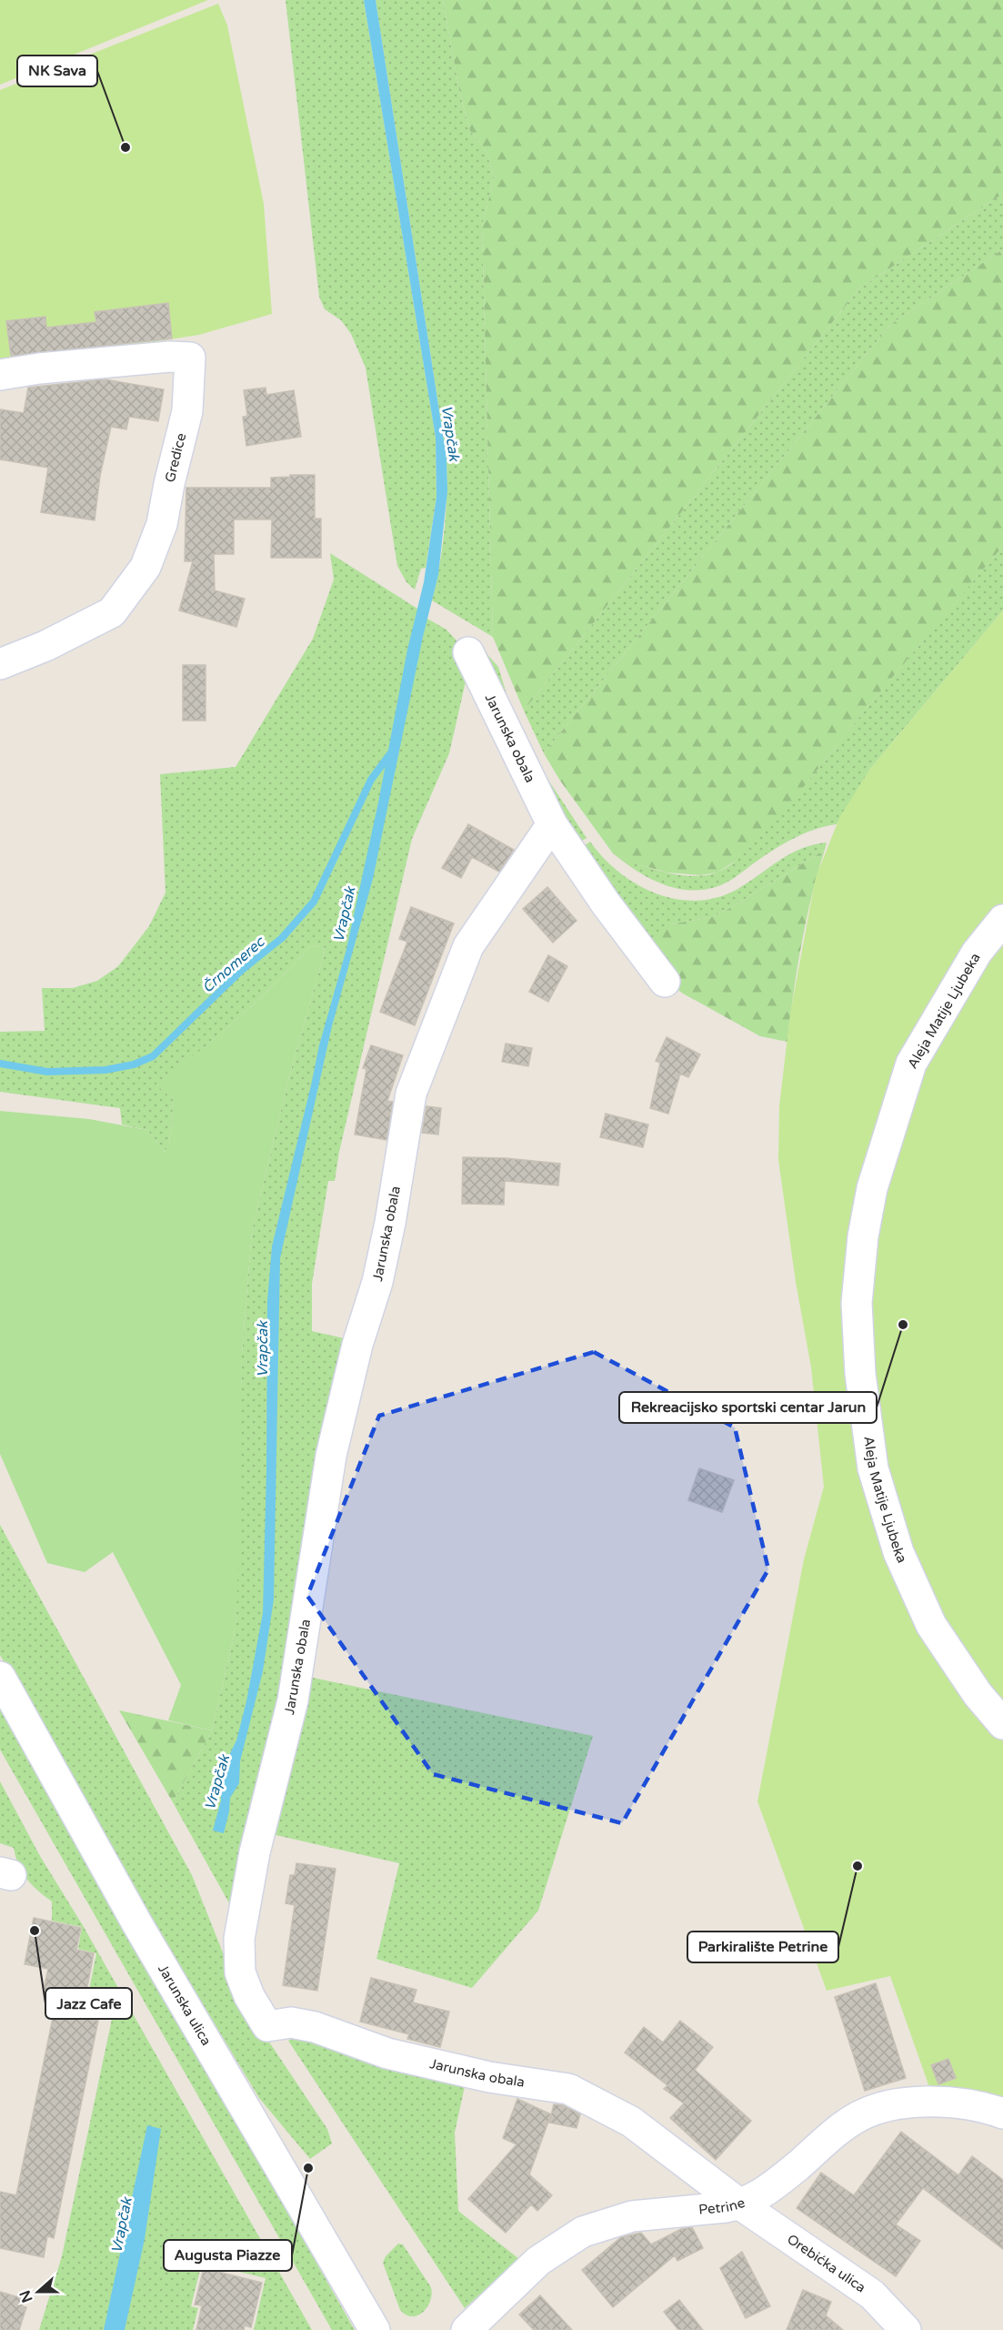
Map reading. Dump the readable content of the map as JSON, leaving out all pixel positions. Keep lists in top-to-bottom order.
{
  "streets": {
    "street": [
      "Gredice",
      "Jarunska obala",
      "Aleja Matije Ljubeka",
      "Jarunska ulica",
      "Petrine",
      "Orebićka ulica"
    ]
  },
  "crossings": [
    ["Jarunska obala", "Petrine"],
    ["Jarunska obala", "Orebićka ulica"],
    ["Petrine", "Orebićka ulica"]
  ],
  "water": ["Vrapčak", "Črnomerec"],
  "places": [
    "NK Sava",
    "Rekreacijsko sportski centar Jarun",
    "Parkiralište Petrine",
    "Jazz Cafe",
    "Augusta Piazze"
  ],
  "north": "left"
}
